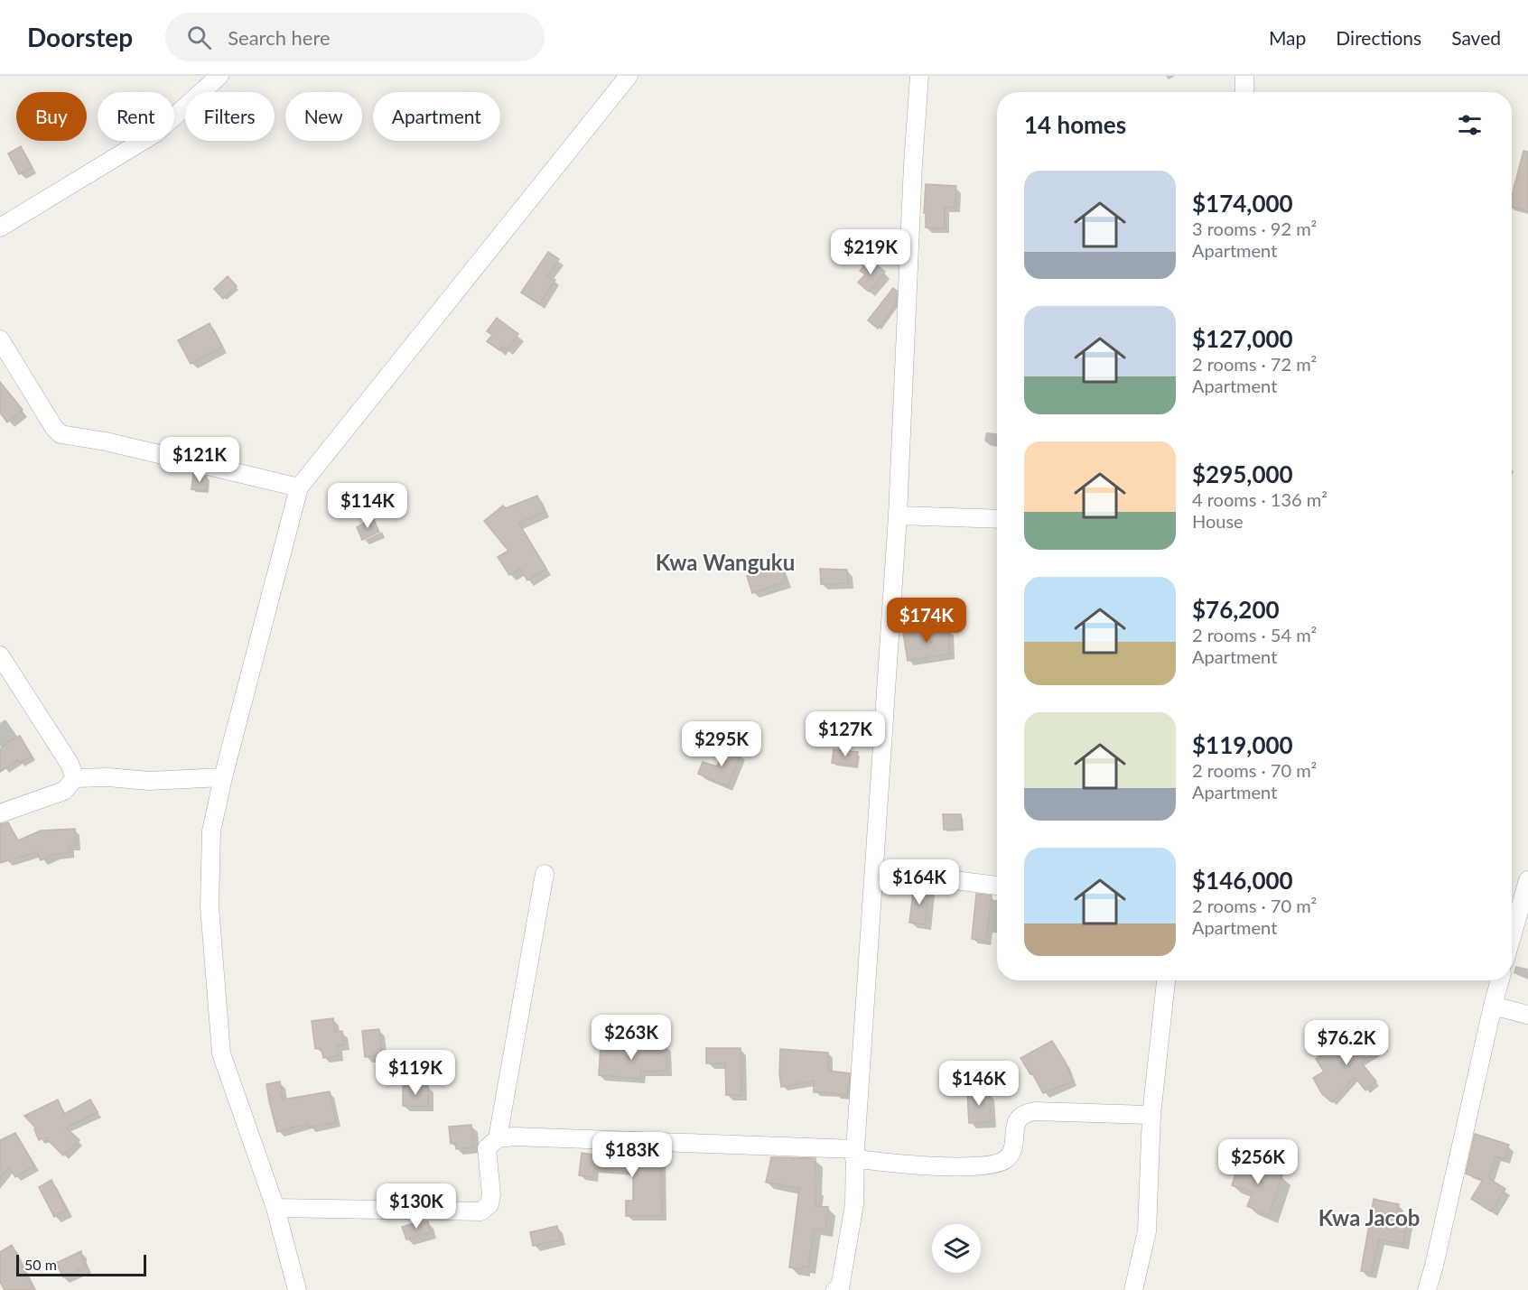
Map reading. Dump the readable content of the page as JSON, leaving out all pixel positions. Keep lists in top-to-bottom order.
{
  "districts": ["Kwa Wanguku", "Kwa Jacob"],
  "scale_bar": "50 m",
  "page": {
    "header": "Doorstep",
    "search": "Search here",
    "nav": ["Map", "Directions", "Saved"],
    "chip": [
      "Buy",
      "Rent",
      "Filters",
      "New",
      "Apartment"
    ],
    "heading": "14 homes",
    "list": [
      {
        "name": "$174,000",
        "note": "3 rooms · 92 m² · Apartment"
      },
      {
        "name": "$127,000",
        "note": "2 rooms · 72 m² · Apartment"
      },
      {
        "name": "$295,000",
        "note": "4 rooms · 136 m² · House"
      },
      {
        "name": "$76,200",
        "note": "2 rooms · 54 m² · Apartment"
      },
      {
        "name": "$119,000",
        "note": "2 rooms · 70 m² · Apartment"
      },
      {
        "name": "$146,000",
        "note": "2 rooms · 70 m² · Apartment"
      }
    ],
    "price": [
      "$219K",
      "$121K",
      "$114K",
      "$174K",
      "$127K",
      "$295K",
      "$164K",
      "$263K",
      "$76.2K",
      "$119K",
      "$146K",
      "$183K",
      "$256K",
      "$130K"
    ],
    "scale": "50 m"
  }
}
